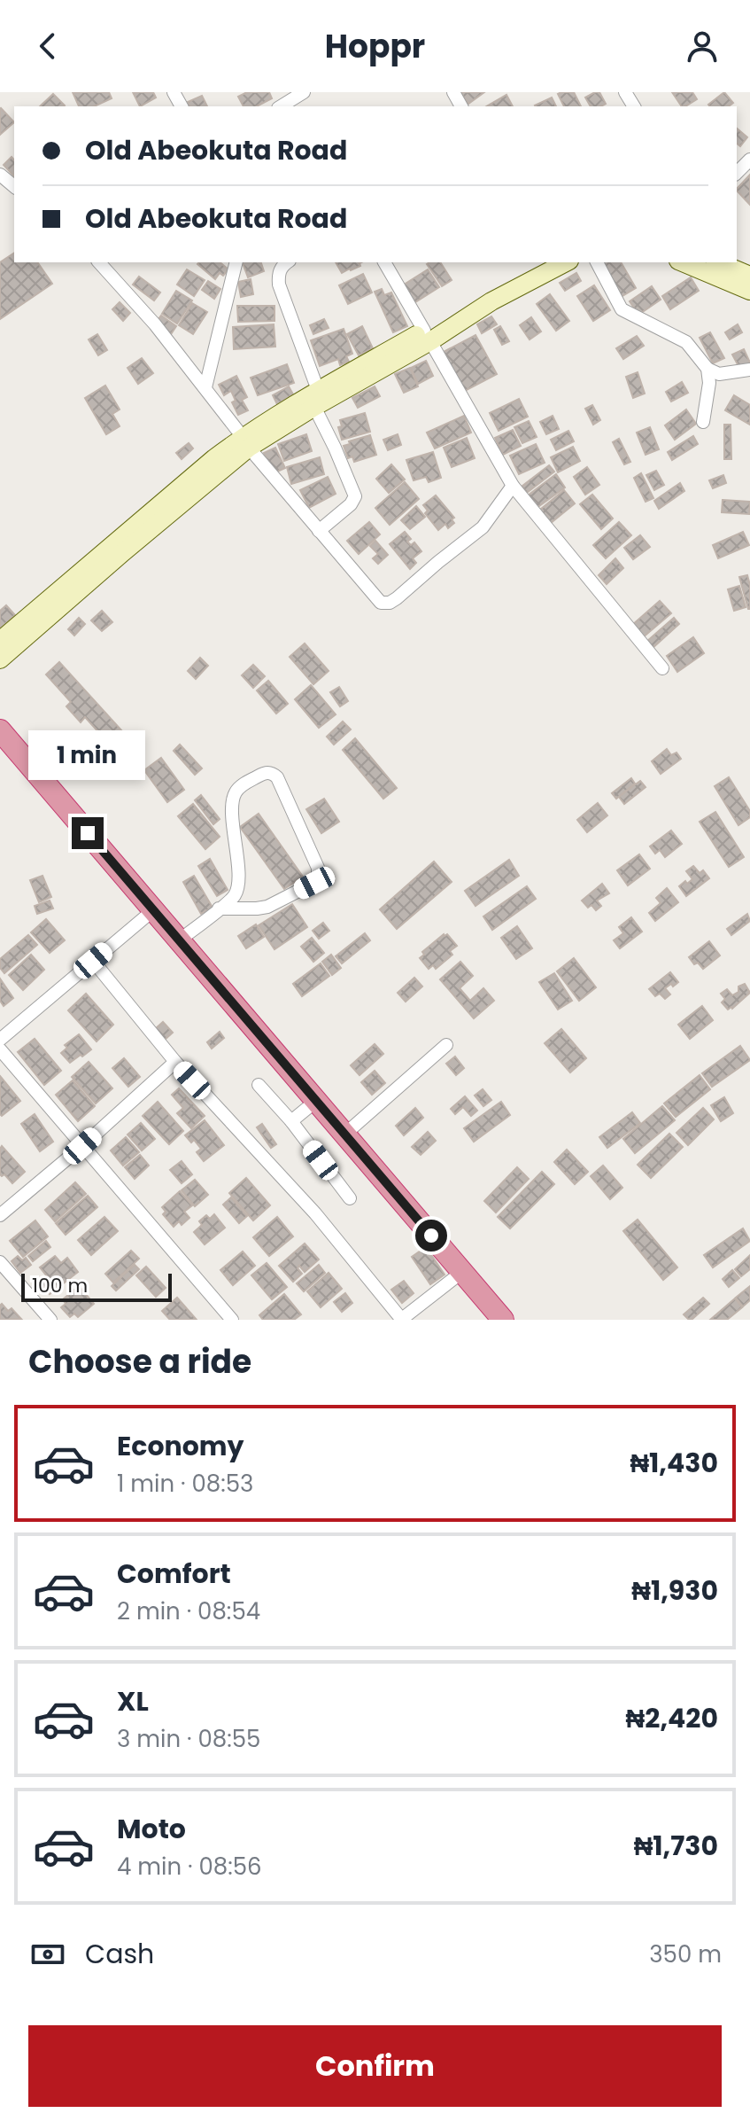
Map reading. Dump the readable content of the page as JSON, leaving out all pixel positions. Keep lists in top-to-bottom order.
{
  "scale_bar": "100 m",
  "page": {
    "header": "Hoppr",
    "banner": ["Old Abeokuta Road", "Old Abeokuta Road"],
    "bubble": "1 min",
    "scale": "100 m",
    "heading": "Choose a ride",
    "list": [
      {
        "name": "Economy",
        "note": "1 min · 08:53",
        "value": "₦1,430"
      },
      {
        "name": "Comfort",
        "note": "2 min · 08:54",
        "value": "₦1,930"
      },
      {
        "name": "XL",
        "note": "3 min · 08:55",
        "value": "₦2,420"
      },
      {
        "name": "Moto",
        "note": "4 min · 08:56",
        "value": "₦1,730"
      }
    ],
    "pay": ["Cash", "350 m"],
    "buttons": "Confirm"
  }
}
